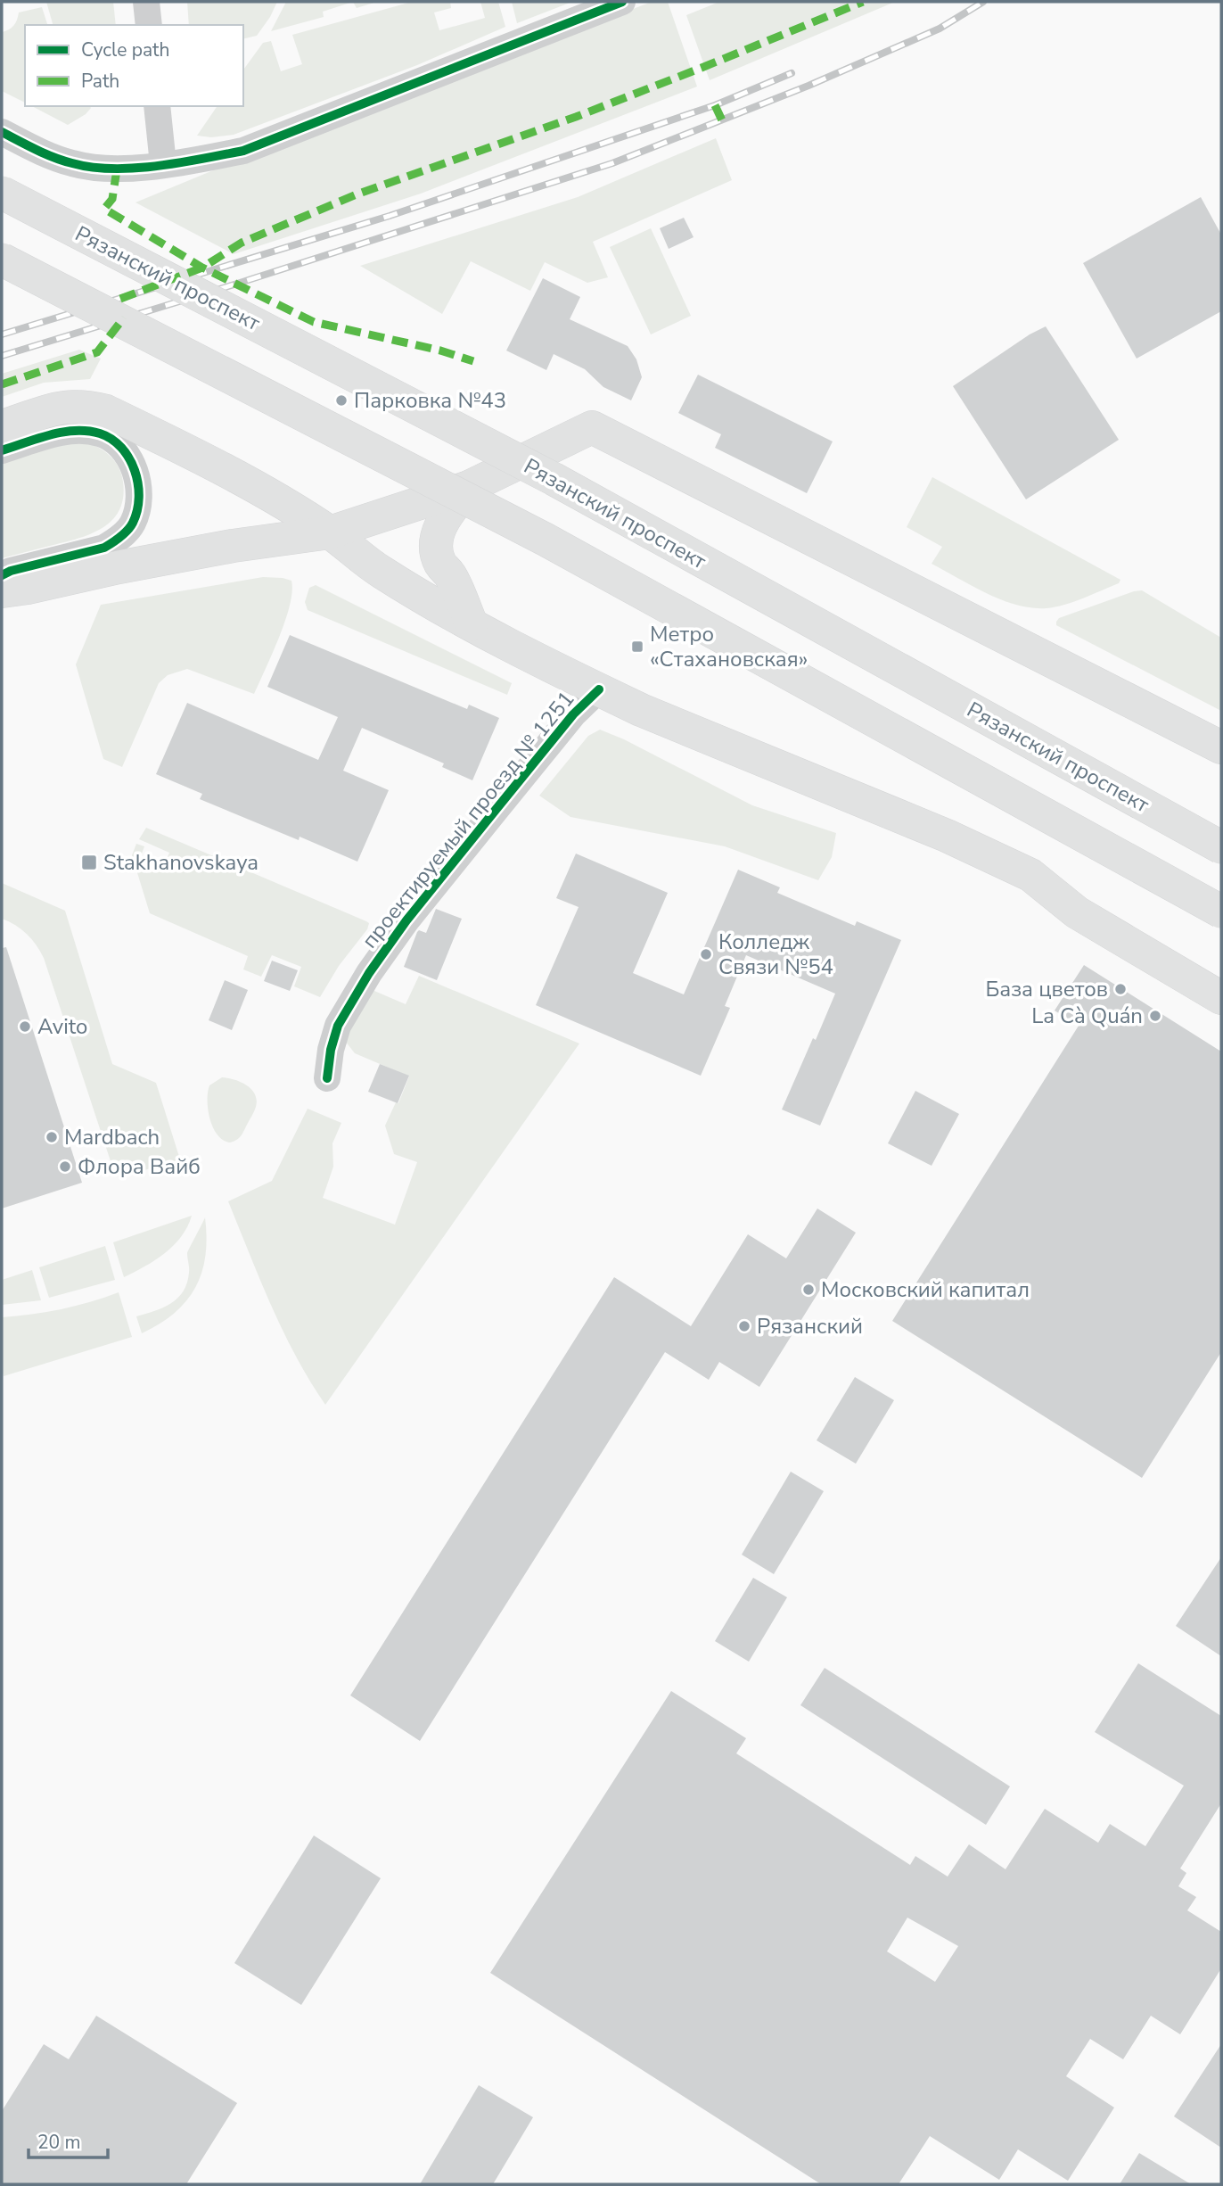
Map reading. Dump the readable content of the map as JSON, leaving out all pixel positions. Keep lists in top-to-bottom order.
{
  "streets": {
    "main road": ["Рязанский проспект"],
    "street": ["проектируемый проезд № 1251"]
  },
  "places": {
    "other": [
      "Парковка №43",
      "Колледж Связи №54",
      "База цветов",
      "La Cà Quán",
      "Avito",
      "Mardbach",
      "Флора Вайб",
      "Московский капитал",
      "Рязанский"
    ],
    "transit": ["Метро «Стахановская»", "Stakhanovskaya"]
  },
  "legend": ["Cycle path", "Path"],
  "scale_bar": "20 m"
}
